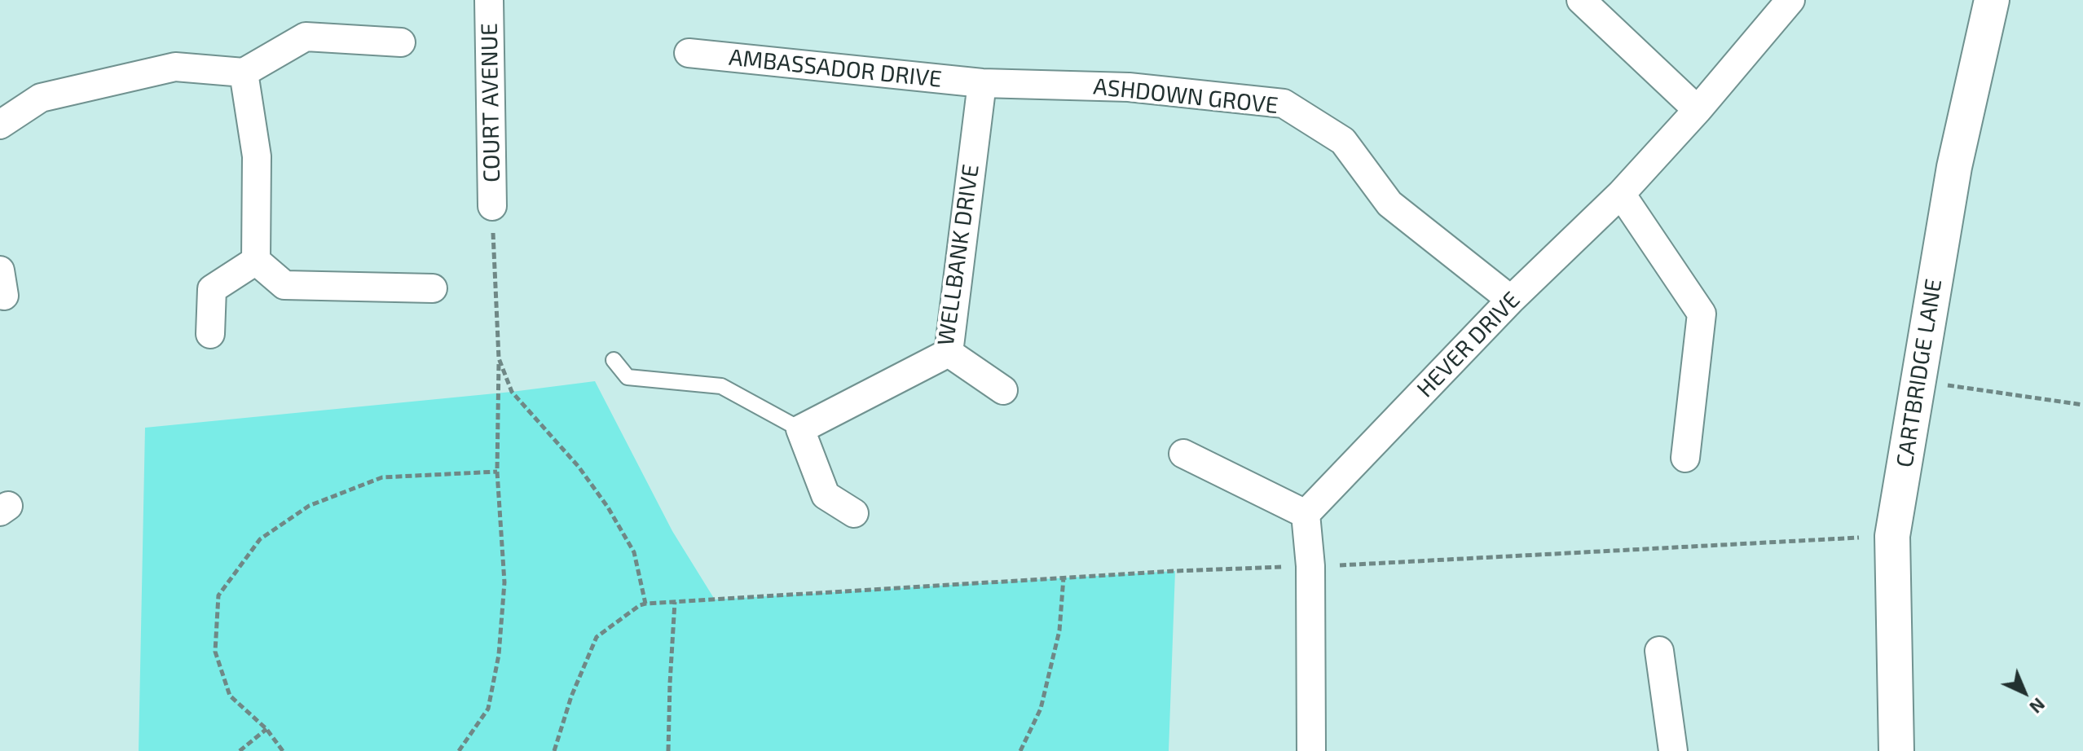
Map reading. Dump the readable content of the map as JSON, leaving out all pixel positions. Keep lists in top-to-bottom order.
{
  "streets": {
    "street": [
      "AMBASSADOR DRIVE",
      "ASHDOWN GROVE",
      "COURT AVENUE",
      "WELLBANK DRIVE",
      "HEVER DRIVE",
      "CARTBRIDGE LANE"
    ]
  },
  "crossings": [
    ["AMBASSADOR DRIVE", "ASHDOWN GROVE"],
    ["AMBASSADOR DRIVE", "WELLBANK DRIVE"],
    ["ASHDOWN GROVE", "WELLBANK DRIVE"],
    ["ASHDOWN GROVE", "HEVER DRIVE"]
  ],
  "north": "bottom right"
}
